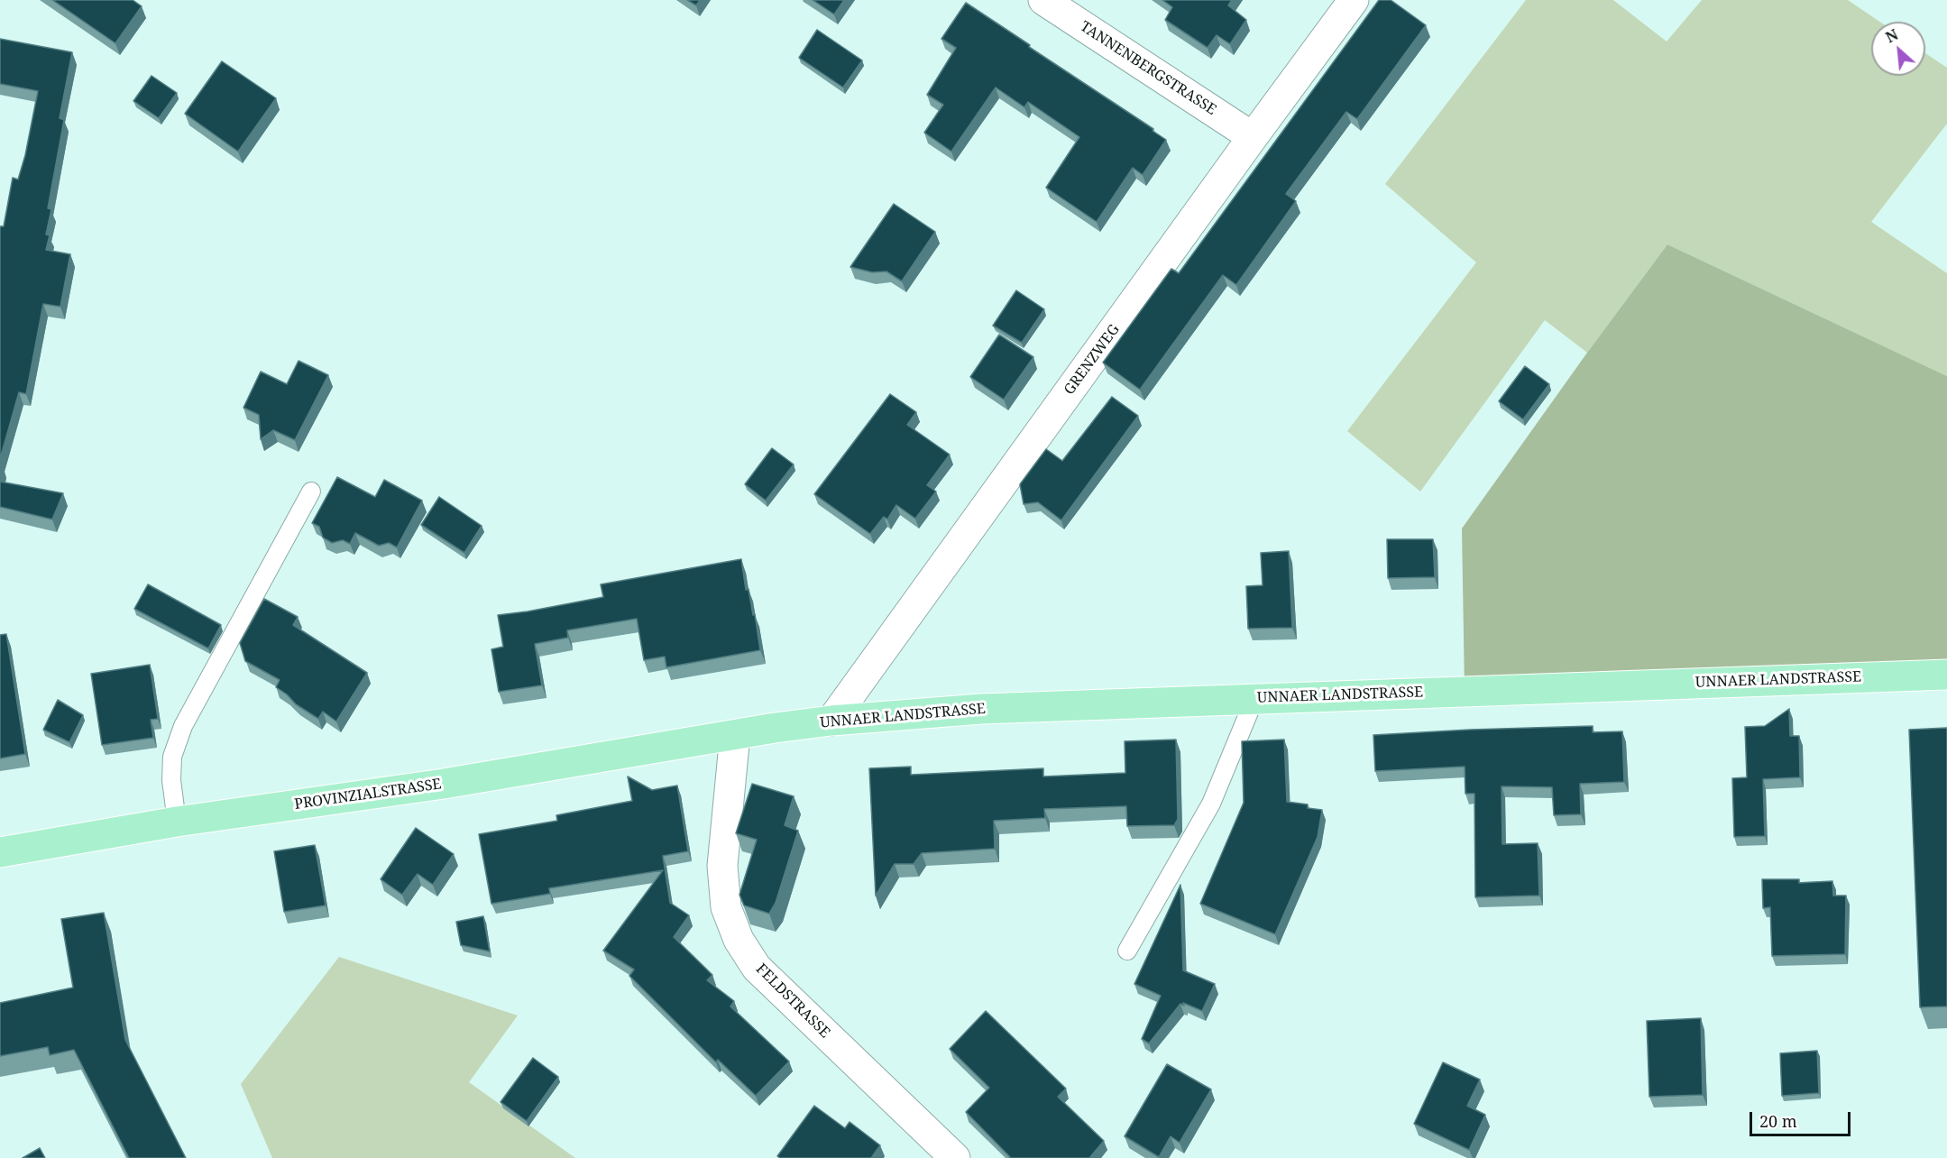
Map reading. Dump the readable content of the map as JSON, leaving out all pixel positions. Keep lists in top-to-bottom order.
{
  "streets": {
    "main road": ["UNNAER LANDSTRASSE", "PROVINZIALSTRASSE"],
    "street": ["TANNENBERGSTRASSE", "GRENZWEG", "FELDSTRASSE"]
  },
  "crossings": [
    ["TANNENBERGSTRASSE", "GRENZWEG"],
    ["GRENZWEG", "UNNAER LANDSTRASSE"],
    ["UNNAER LANDSTRASSE", "PROVINZIALSTRASSE"],
    ["UNNAER LANDSTRASSE", "FELDSTRASSE"],
    ["PROVINZIALSTRASSE", "FELDSTRASSE"]
  ],
  "scale_bar": "20 m",
  "north": "top left"
}
